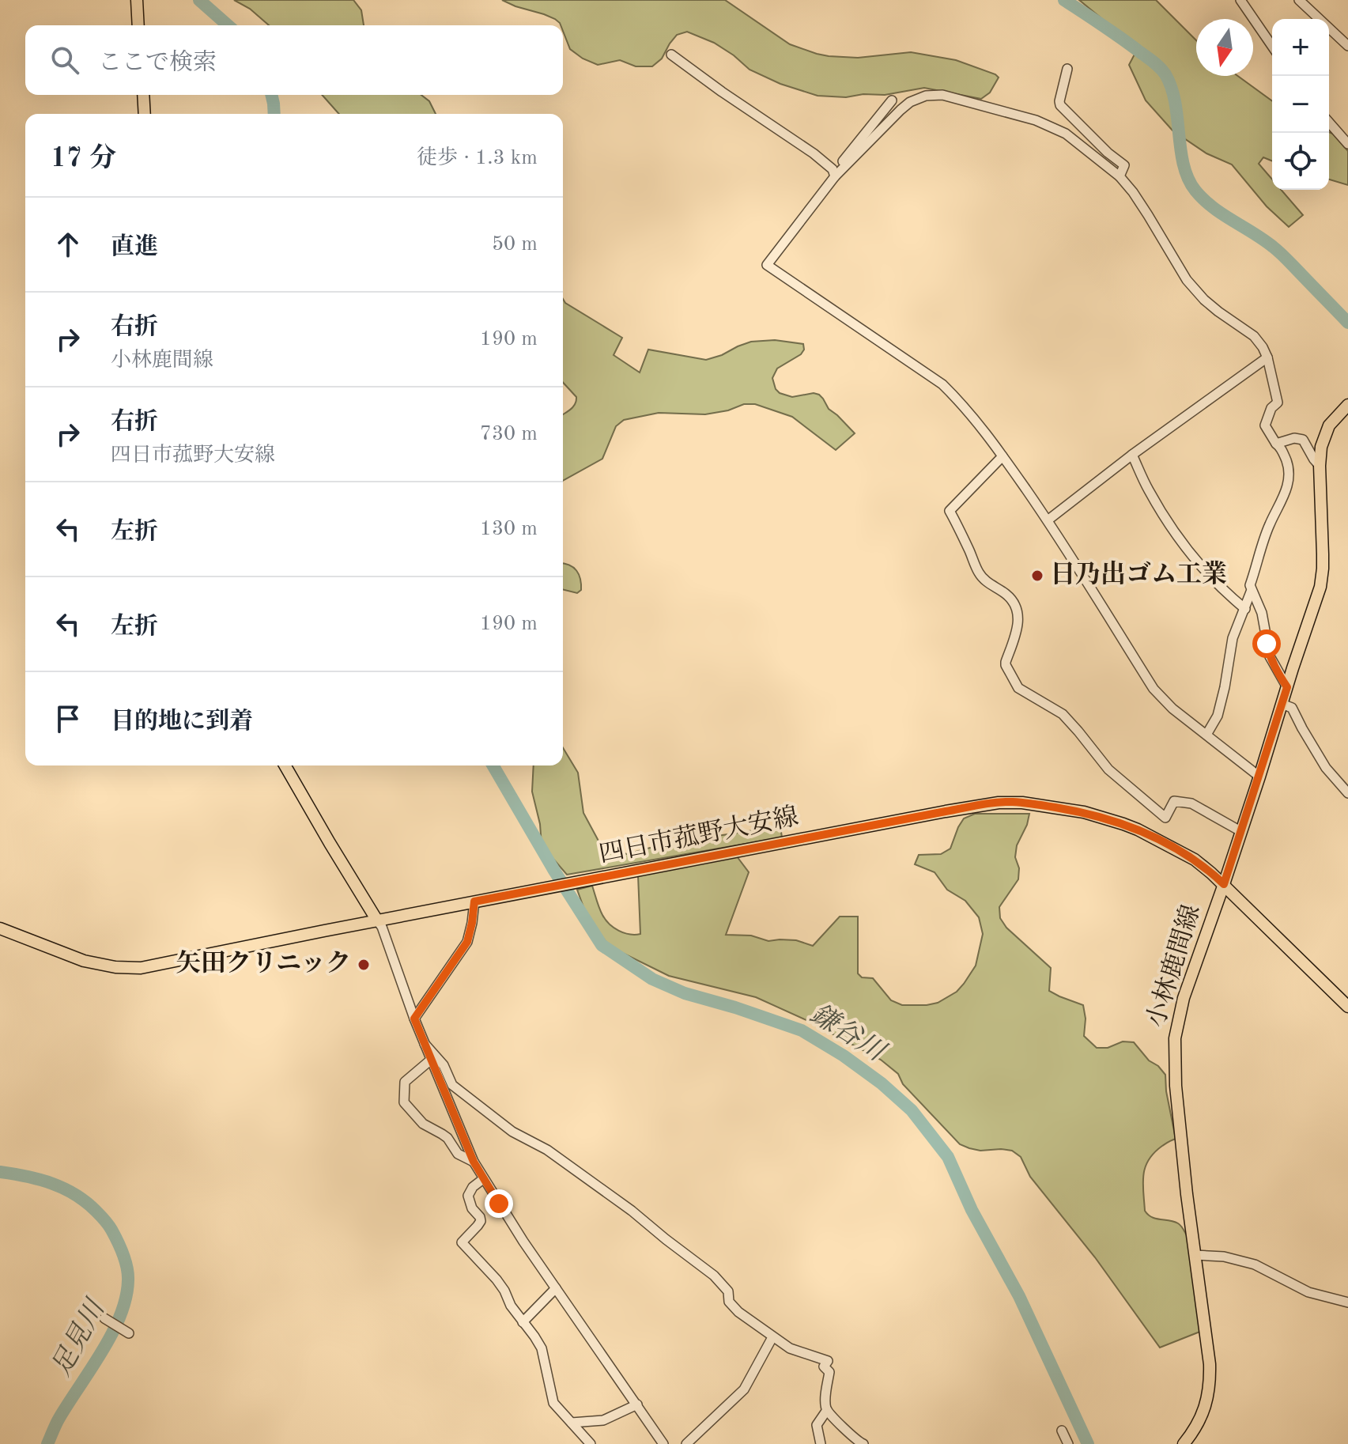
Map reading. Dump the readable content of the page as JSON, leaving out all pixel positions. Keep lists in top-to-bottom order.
{
  "streets": {
    "main road": ["四日市菰野大安線", "小林鹿間線"]
  },
  "crossings": [
    ["四日市菰野大安線", "小林鹿間線"]
  ],
  "water": ["鎌谷川", "足見川"],
  "places": ["日乃出ゴム工業", "矢田クリニック"],
  "north": "bottom",
  "page": {
    "map_buttons": ["+", "−"],
    "search": "ここで検索",
    "heading": ["17 分", "徒歩 · 1.3 km"],
    "list": [
      ["直進", "50 m"],
      ["右折", "小林鹿間線", "190 m"],
      ["右折", "四日市菰野大安線", "730 m"],
      ["左折", "130 m"],
      ["左折", "190 m"],
      "目的地に到着"
    ]
  }
}
